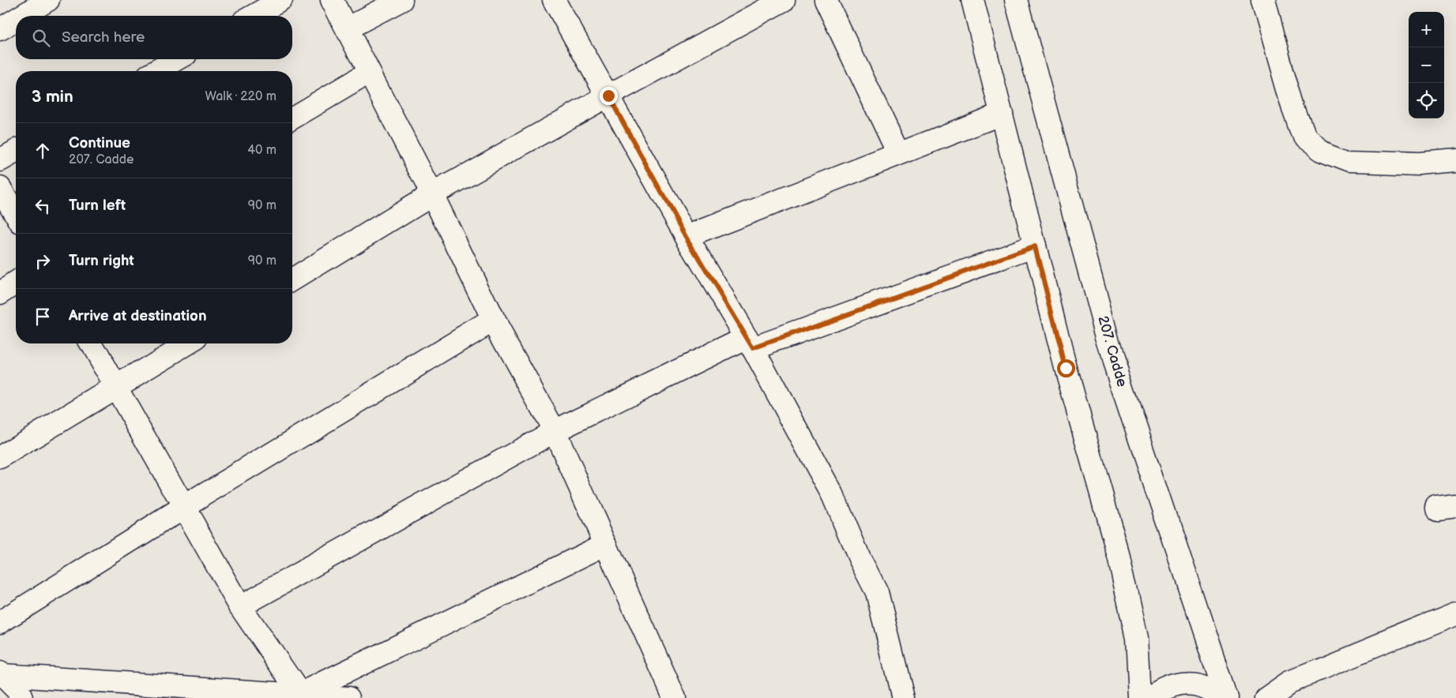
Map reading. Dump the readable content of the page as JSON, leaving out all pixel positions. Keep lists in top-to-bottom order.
{
  "streets": {
    "street": ["207. Cadde"]
  },
  "page": {
    "map_buttons": ["+", "−"],
    "search": "Search here",
    "heading": ["3 min", "Walk · 220 m"],
    "list": [
      ["Continue", "207. Cadde", "40 m"],
      ["Turn left", "90 m"],
      ["Turn right", "90 m"],
      "Arrive at destination"
    ]
  }
}
